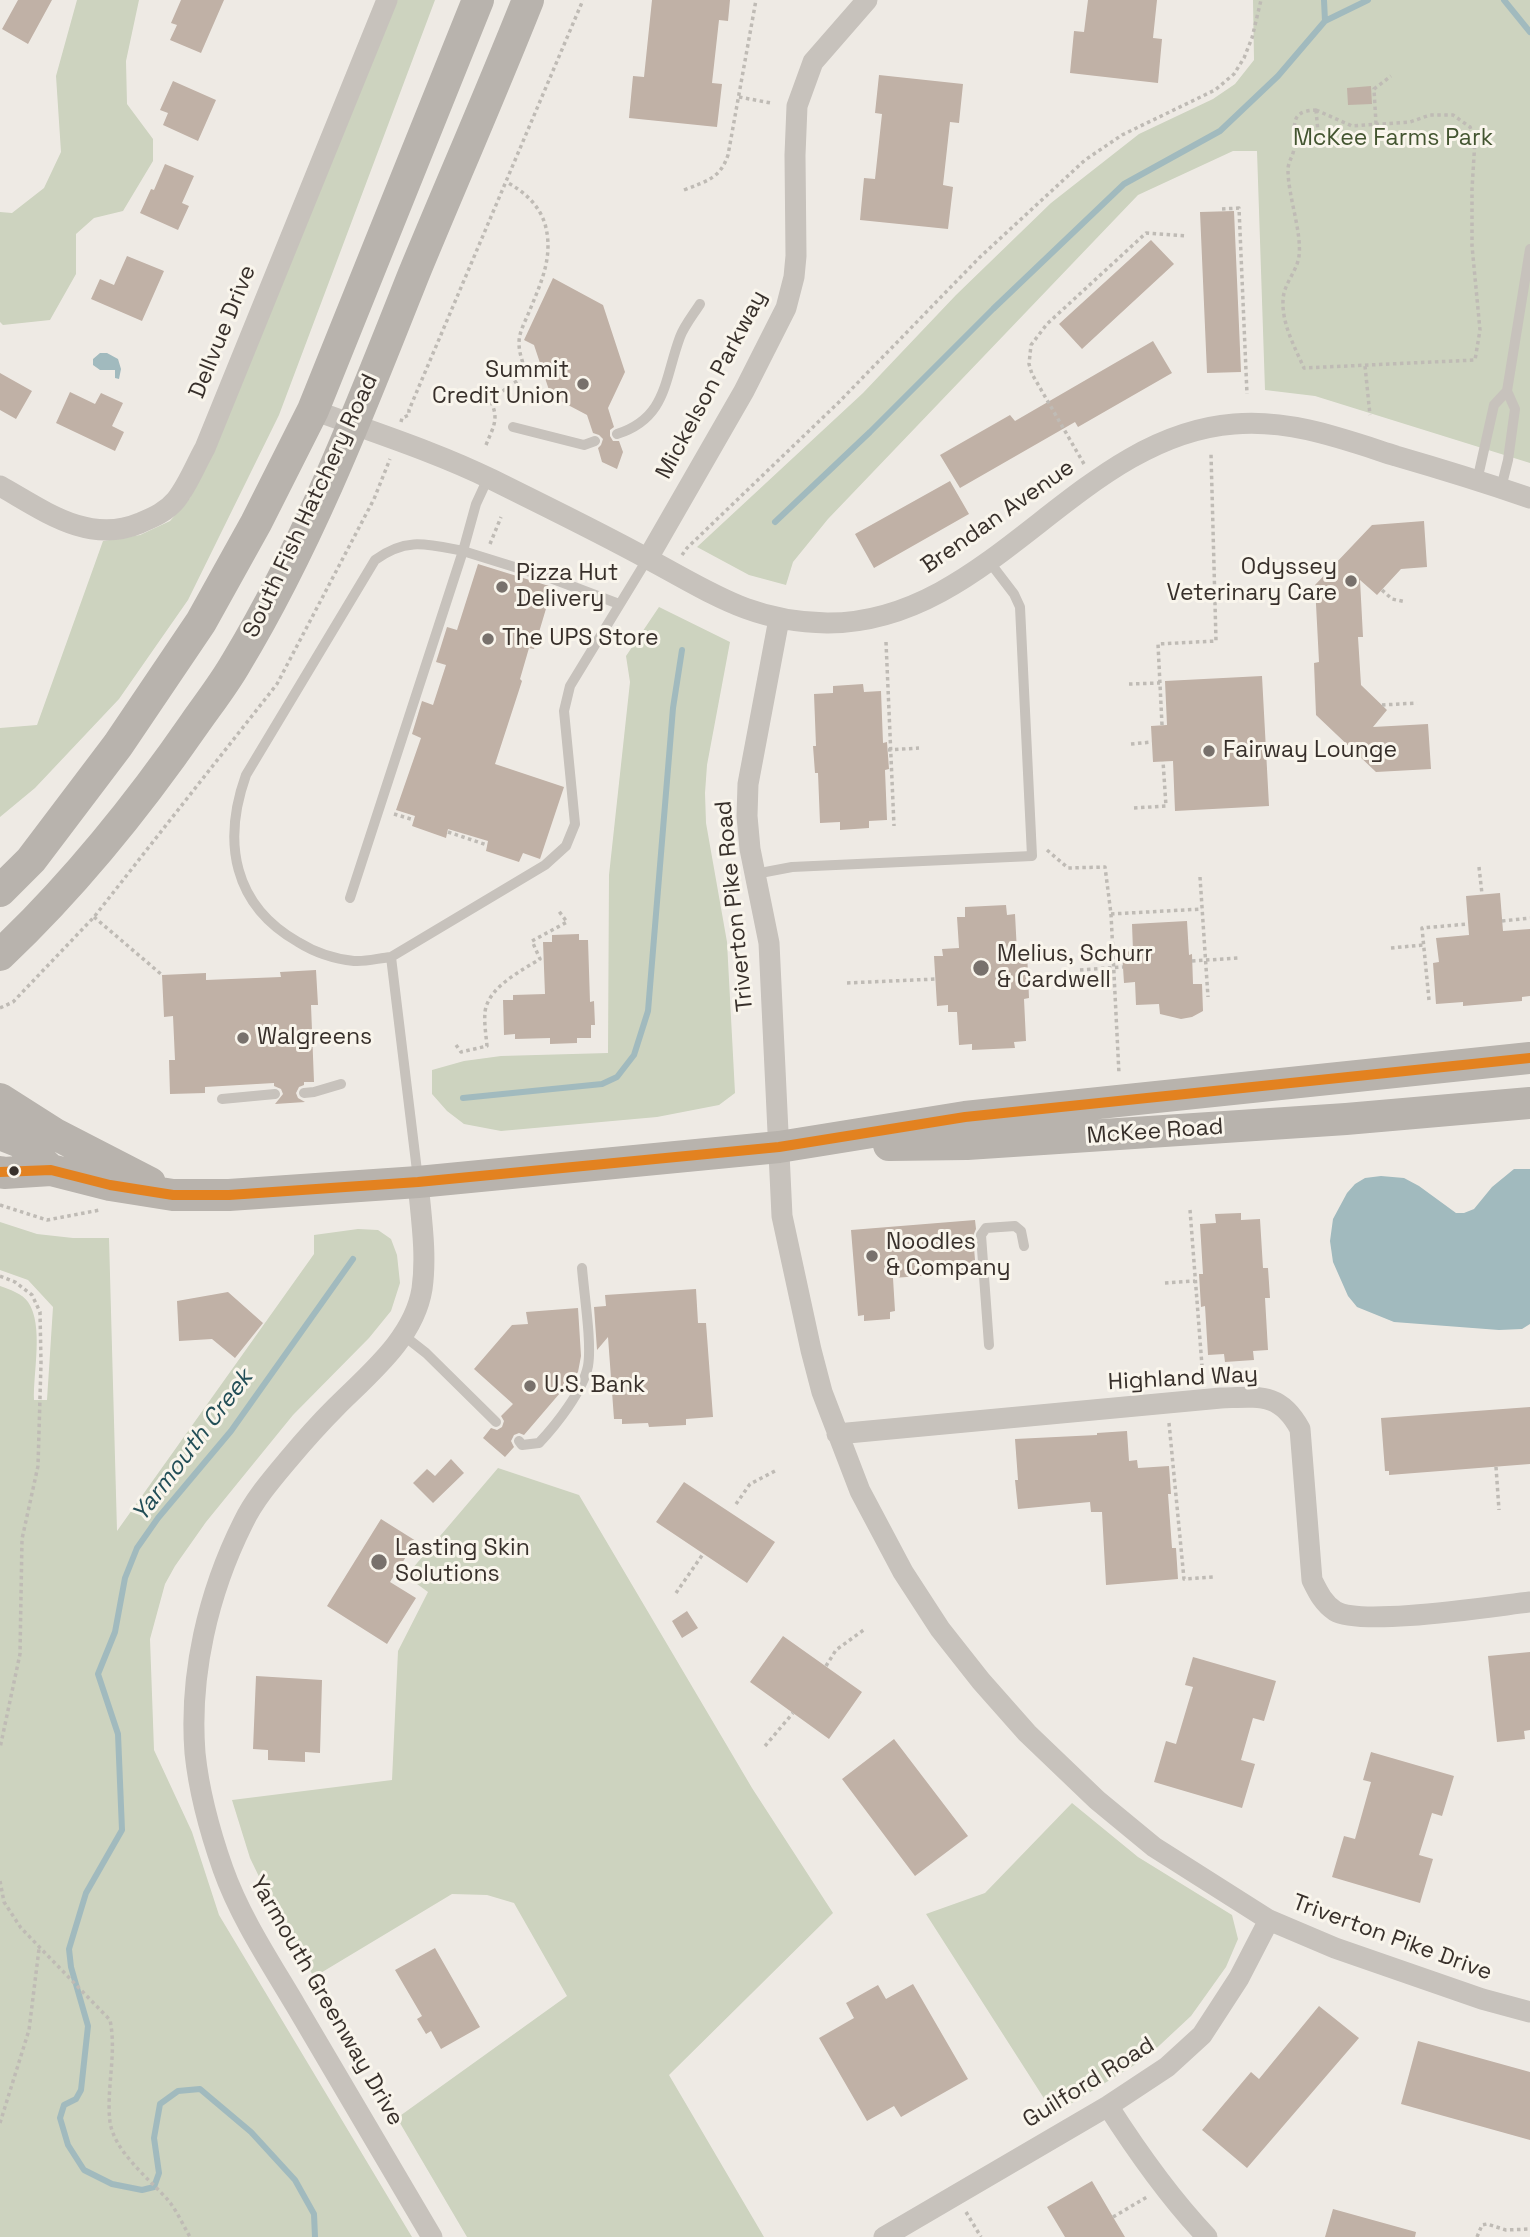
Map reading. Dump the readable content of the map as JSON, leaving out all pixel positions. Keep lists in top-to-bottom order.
{
  "streets": {
    "main road": ["South Fish Hatchery Road", "McKee Road"],
    "street": [
      "Dellvue Drive",
      "Mickelson Parkway",
      "Brendan Avenue",
      "Triverton Pike Road",
      "Highland Way",
      "Triverton Pike Drive",
      "Yarmouth Greenway Drive",
      "Guilford Road"
    ]
  },
  "crossings": [
    ["Mickelson Parkway", "Brendan Avenue"],
    ["South Fish Hatchery Road", "Brendan Avenue"],
    ["Brendan Avenue", "Triverton Pike Road"],
    ["Triverton Pike Road", "McKee Road"],
    ["Triverton Pike Road", "Triverton Pike Drive"],
    ["McKee Road", "Triverton Pike Drive"],
    ["McKee Road", "Yarmouth Greenway Drive"],
    ["Highland Way", "Triverton Pike Drive"],
    ["Triverton Pike Drive", "Guilford Road"]
  ],
  "water": ["Yarmouth Creek"],
  "parks": ["McKee Farms Park"],
  "places": [
    "Summit Credit Union",
    "Odyssey Veterinary Care",
    "Pizza Hut Delivery",
    "The UPS Store",
    "Fairway Lounge",
    "Melius, Schurr & Cardwell",
    "Walgreens",
    "Noodles & Company",
    "U.S. Bank",
    "Lasting Skin Solutions"
  ]
}
